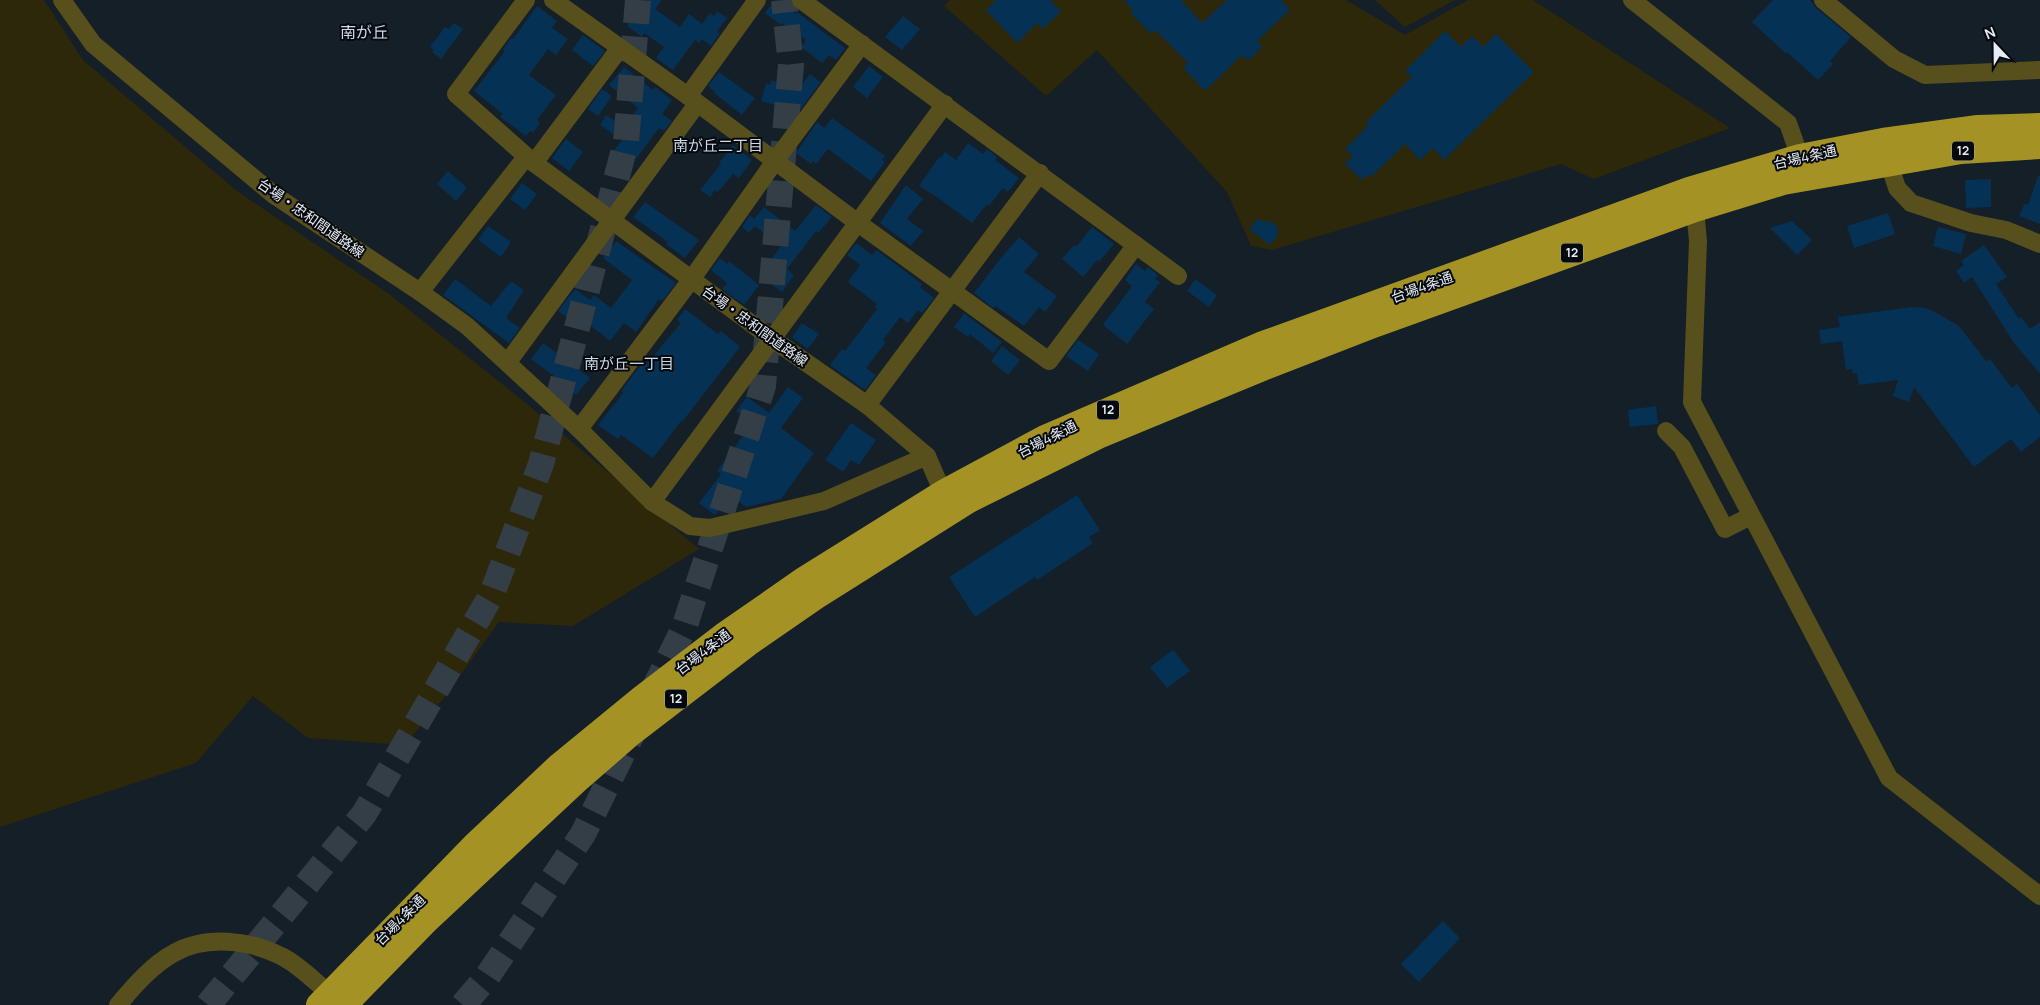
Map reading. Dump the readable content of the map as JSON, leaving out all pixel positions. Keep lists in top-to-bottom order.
{
  "streets": {
    "highway": ["12", "台場4条通"],
    "street": ["台場・忠和間道路線"]
  },
  "crossings": [
    ["台場4条通", "台場・忠和間道路線"]
  ],
  "districts": ["南が丘", "南が丘二丁目", "南が丘一丁目"],
  "north": "top"
}
